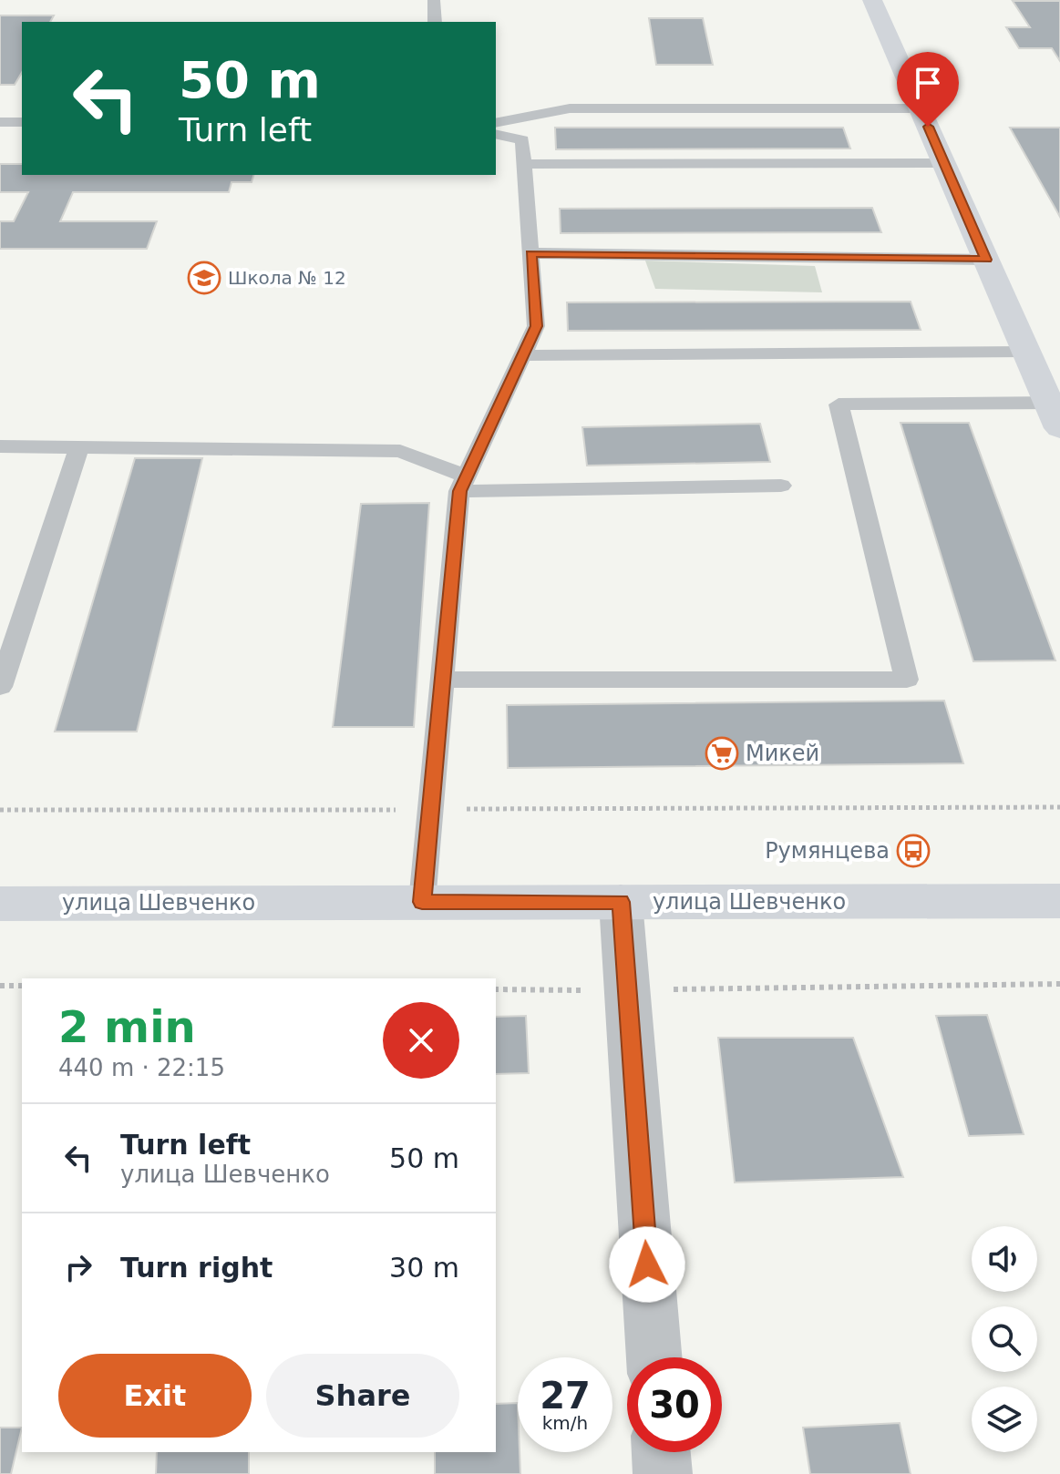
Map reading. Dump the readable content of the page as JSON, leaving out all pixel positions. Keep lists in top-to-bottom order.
{
  "streets": {
    "main road": ["улица Шевченко"]
  },
  "places": {
    "school or university": ["Школа № 12"],
    "supermarket": ["Микей"],
    "bus stop": ["Румянцева"]
  },
  "page": {
    "turn": ["50 m", "Turn left"],
    "heading": ["2 min", "440 m · 22:15"],
    "list": [
      {
        "name": "Turn left",
        "note": "улица Шевченко",
        "value": "50 m"
      },
      {
        "name": "Turn right",
        "value": "30 m"
      }
    ],
    "buttons": ["Exit", "Share"],
    "speed": "27 km/h",
    "limit": "30"
  }
}
